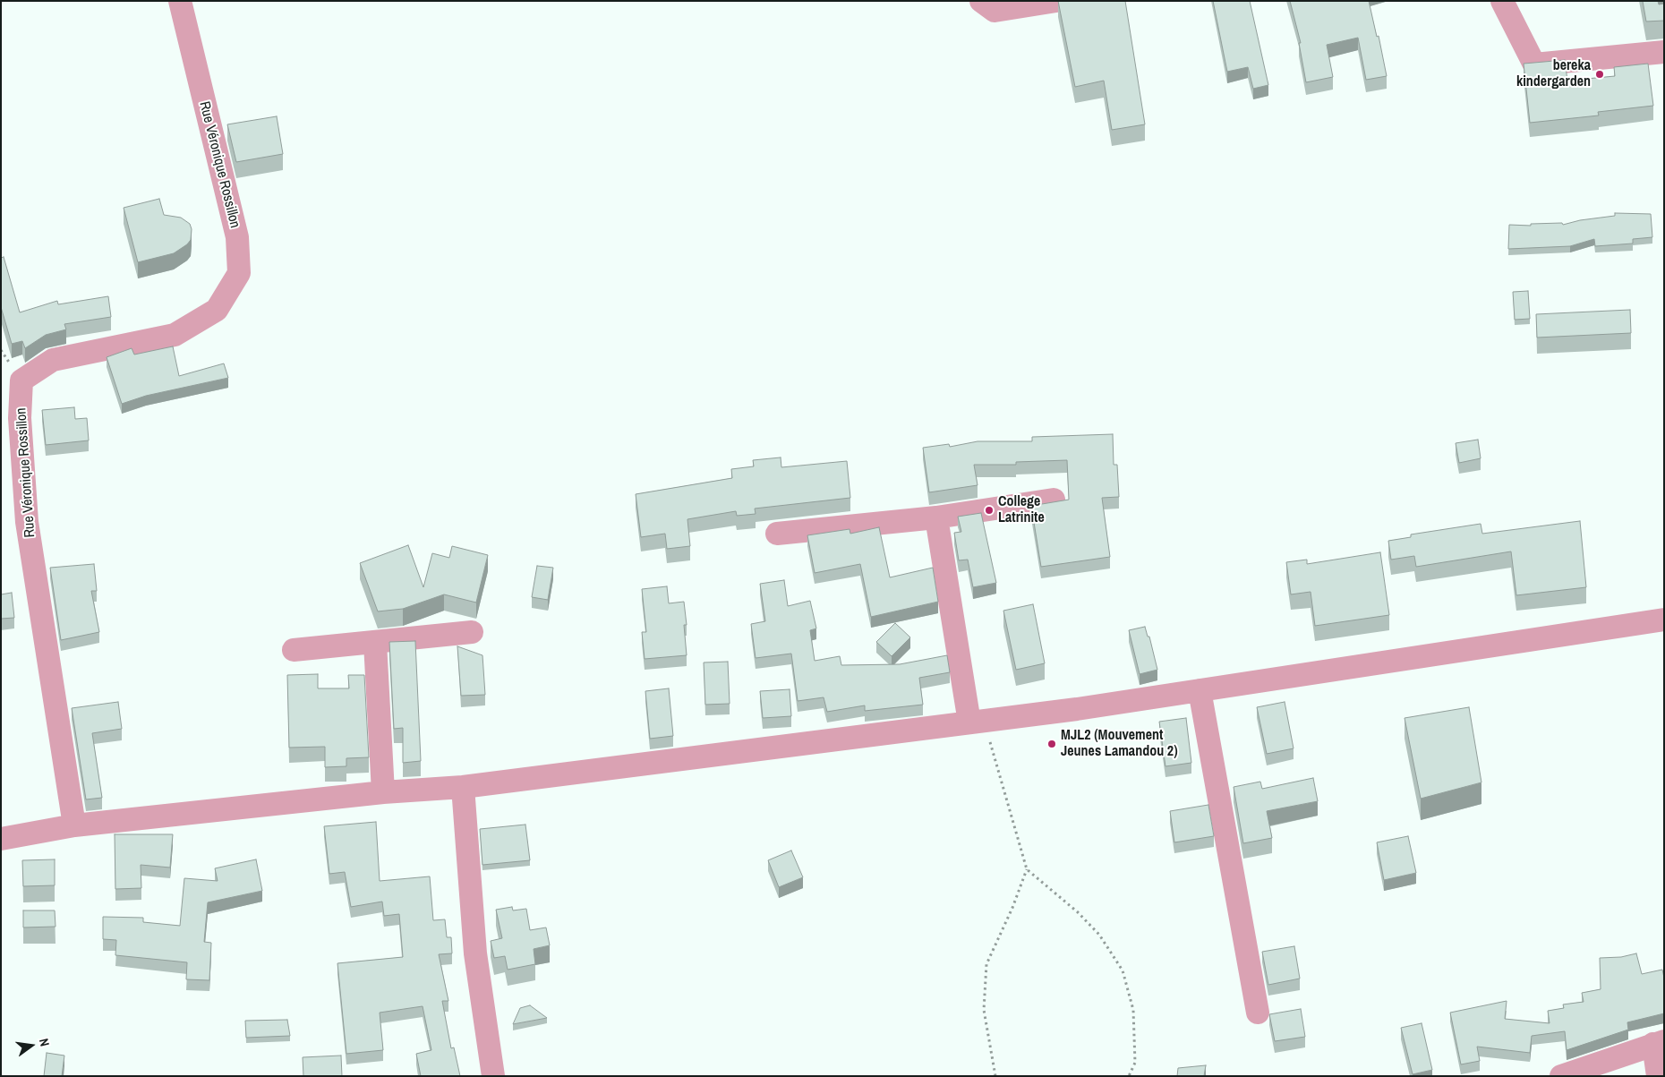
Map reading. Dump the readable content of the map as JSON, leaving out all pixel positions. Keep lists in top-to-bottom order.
{
  "streets": {
    "street": ["Rue Véronique Rossillon"]
  },
  "places": ["bereka kindergarden", "College Latrinite", "MJL2 (Mouvement Jeunes Lamandou 2)"],
  "north": "right"
}
